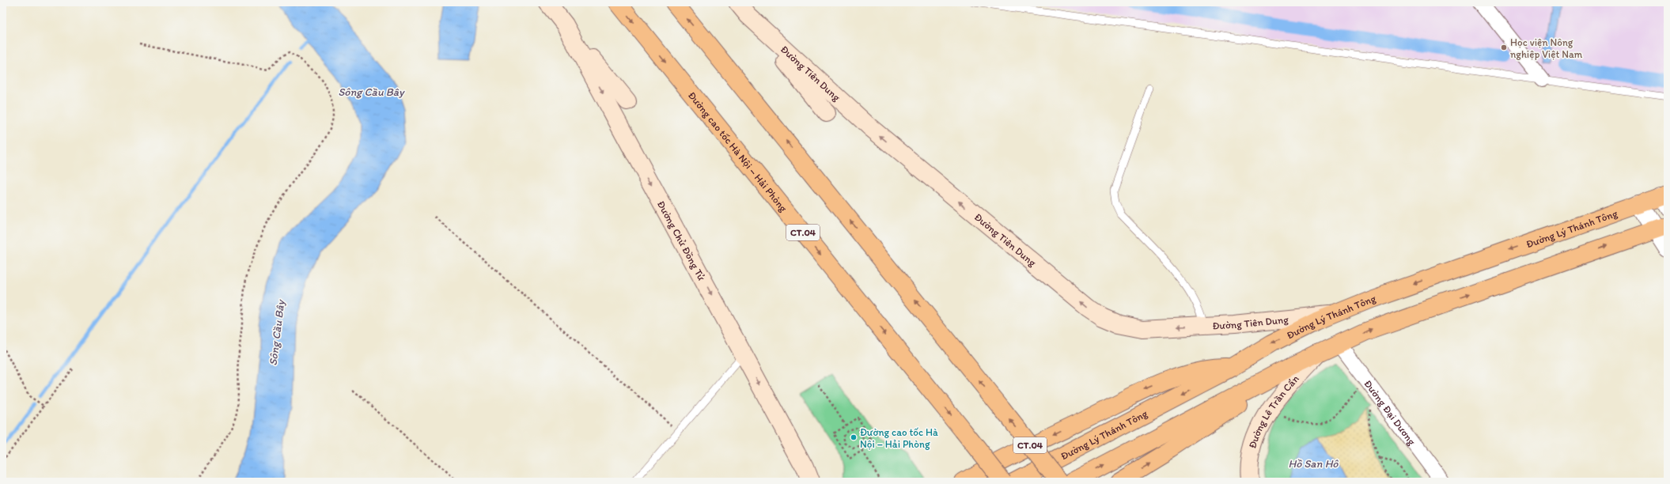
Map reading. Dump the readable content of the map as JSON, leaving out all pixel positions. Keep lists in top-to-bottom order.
{
  "streets": {
    "main road": [
      "Đường Tiên Dung",
      "Đường cao tốc Hà Nội – Hải Phòng",
      "Đường Lý Thánh Tông",
      "CT.04",
      "Đường Chử Đồng Tử",
      "Đường Lê Trần Cẩn"
    ],
    "street": ["Đường Đại Dương"]
  },
  "crossings": [
    ["Đường Tiên Dung", "Đường Lý Thánh Tông"]
  ],
  "water": ["Sông Cầu Bây", "Hồ San Hô"],
  "places": ["Học viện Nông nghiệp Việt Nam", "Đường cao tốc Hà Nội – Hải Phòng"]
}
